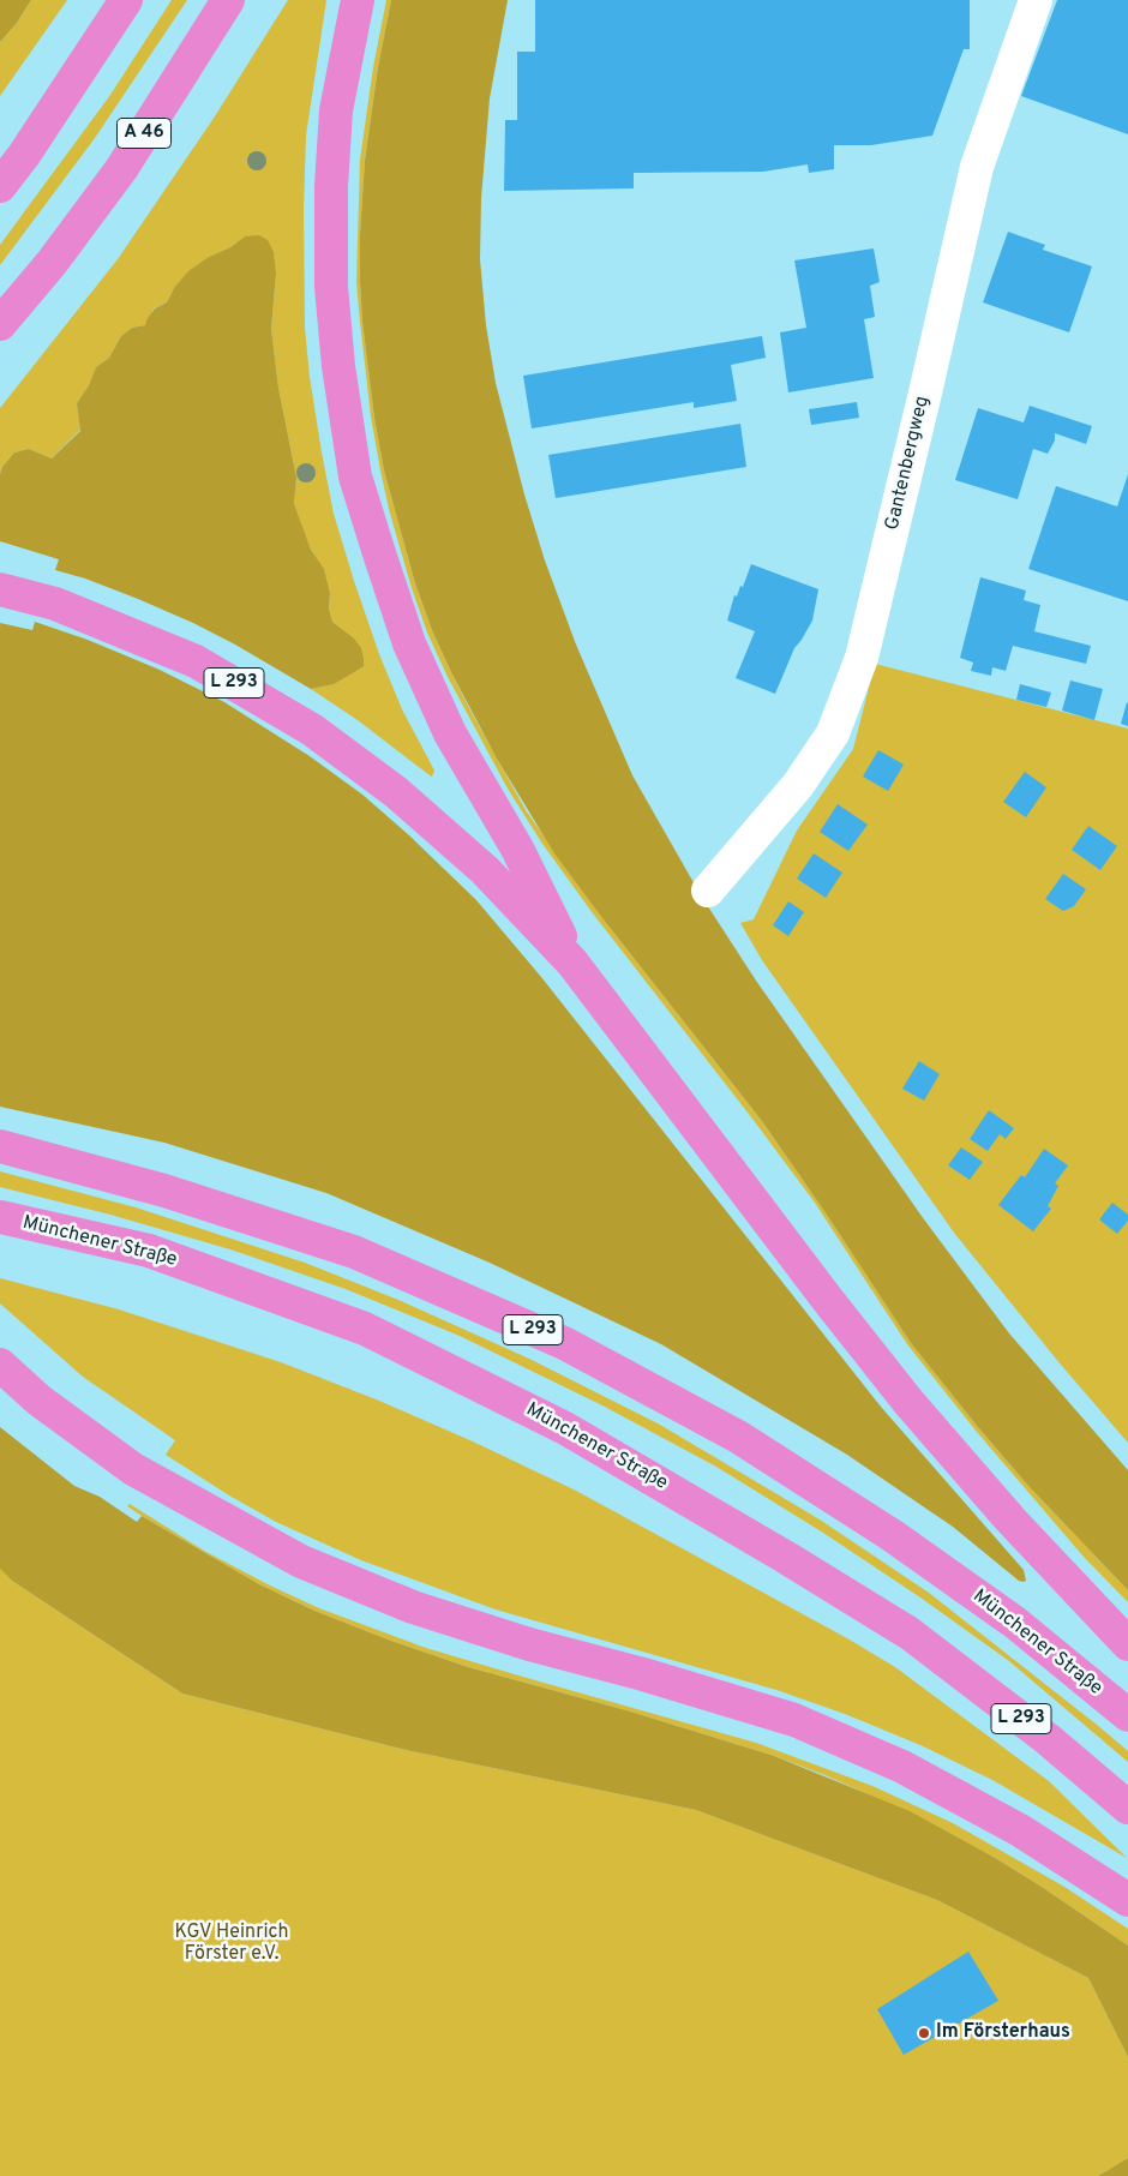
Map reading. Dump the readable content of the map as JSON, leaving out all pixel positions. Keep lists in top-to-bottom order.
{
  "streets": {
    "highway": ["A 46", "L 293", "Münchener Straße"],
    "street": ["Gantenbergweg"]
  },
  "parks": ["KGV Heinrich Förster e.V."],
  "places": ["Im Försterhaus"]
}
